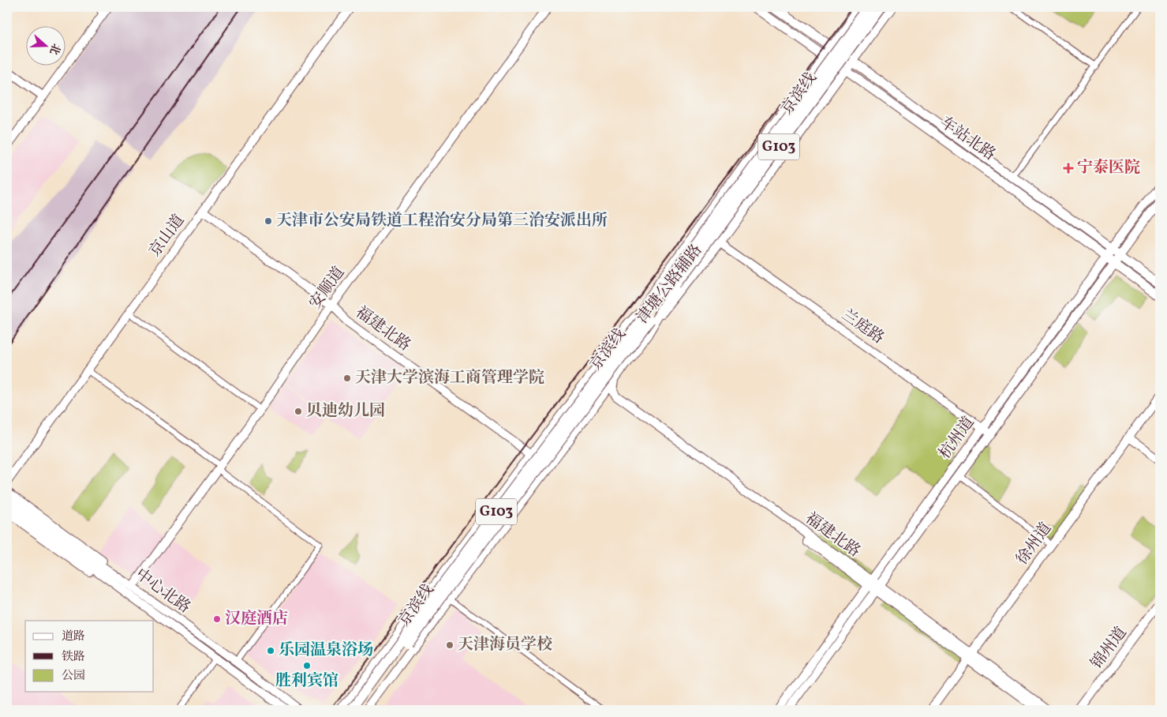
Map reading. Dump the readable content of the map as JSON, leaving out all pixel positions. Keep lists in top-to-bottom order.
{
  "streets": {
    "highway": ["京滨线", "G103"],
    "main road": [
      "车站北路",
      "京山道",
      "津塘公路辅路",
      "安顺道",
      "兰庭路",
      "福建北路",
      "杭州道",
      "徐州道",
      "中心北路",
      "锦州道"
    ]
  },
  "crossings": [
    ["京滨线", "G103"],
    ["车站北路", "津塘公路辅路"],
    ["车站北路", "杭州道"],
    ["G103", "津塘公路辅路"],
    ["京山道", "福建北路"],
    ["津塘公路辅路", "兰庭路"],
    ["津塘公路辅路", "福建北路"],
    ["安顺道", "福建北路"],
    ["安顺道", "中心北路"],
    ["兰庭路", "杭州道"],
    ["福建北路", "杭州道"],
    ["福建北路", "徐州道"]
  ],
  "places": {
    "health": ["宁泰医院"],
    "other": [
      "天津市公安局铁道工程治安分局第三治安派出所",
      "天津大学滨海工商管理学院",
      "贝迪幼儿园",
      "汉庭酒店",
      "天津海员学校",
      "乐园温泉浴场",
      "胜利宾馆"
    ]
  },
  "legend": ["道路", "铁路", "公园"],
  "north": "right"
}
